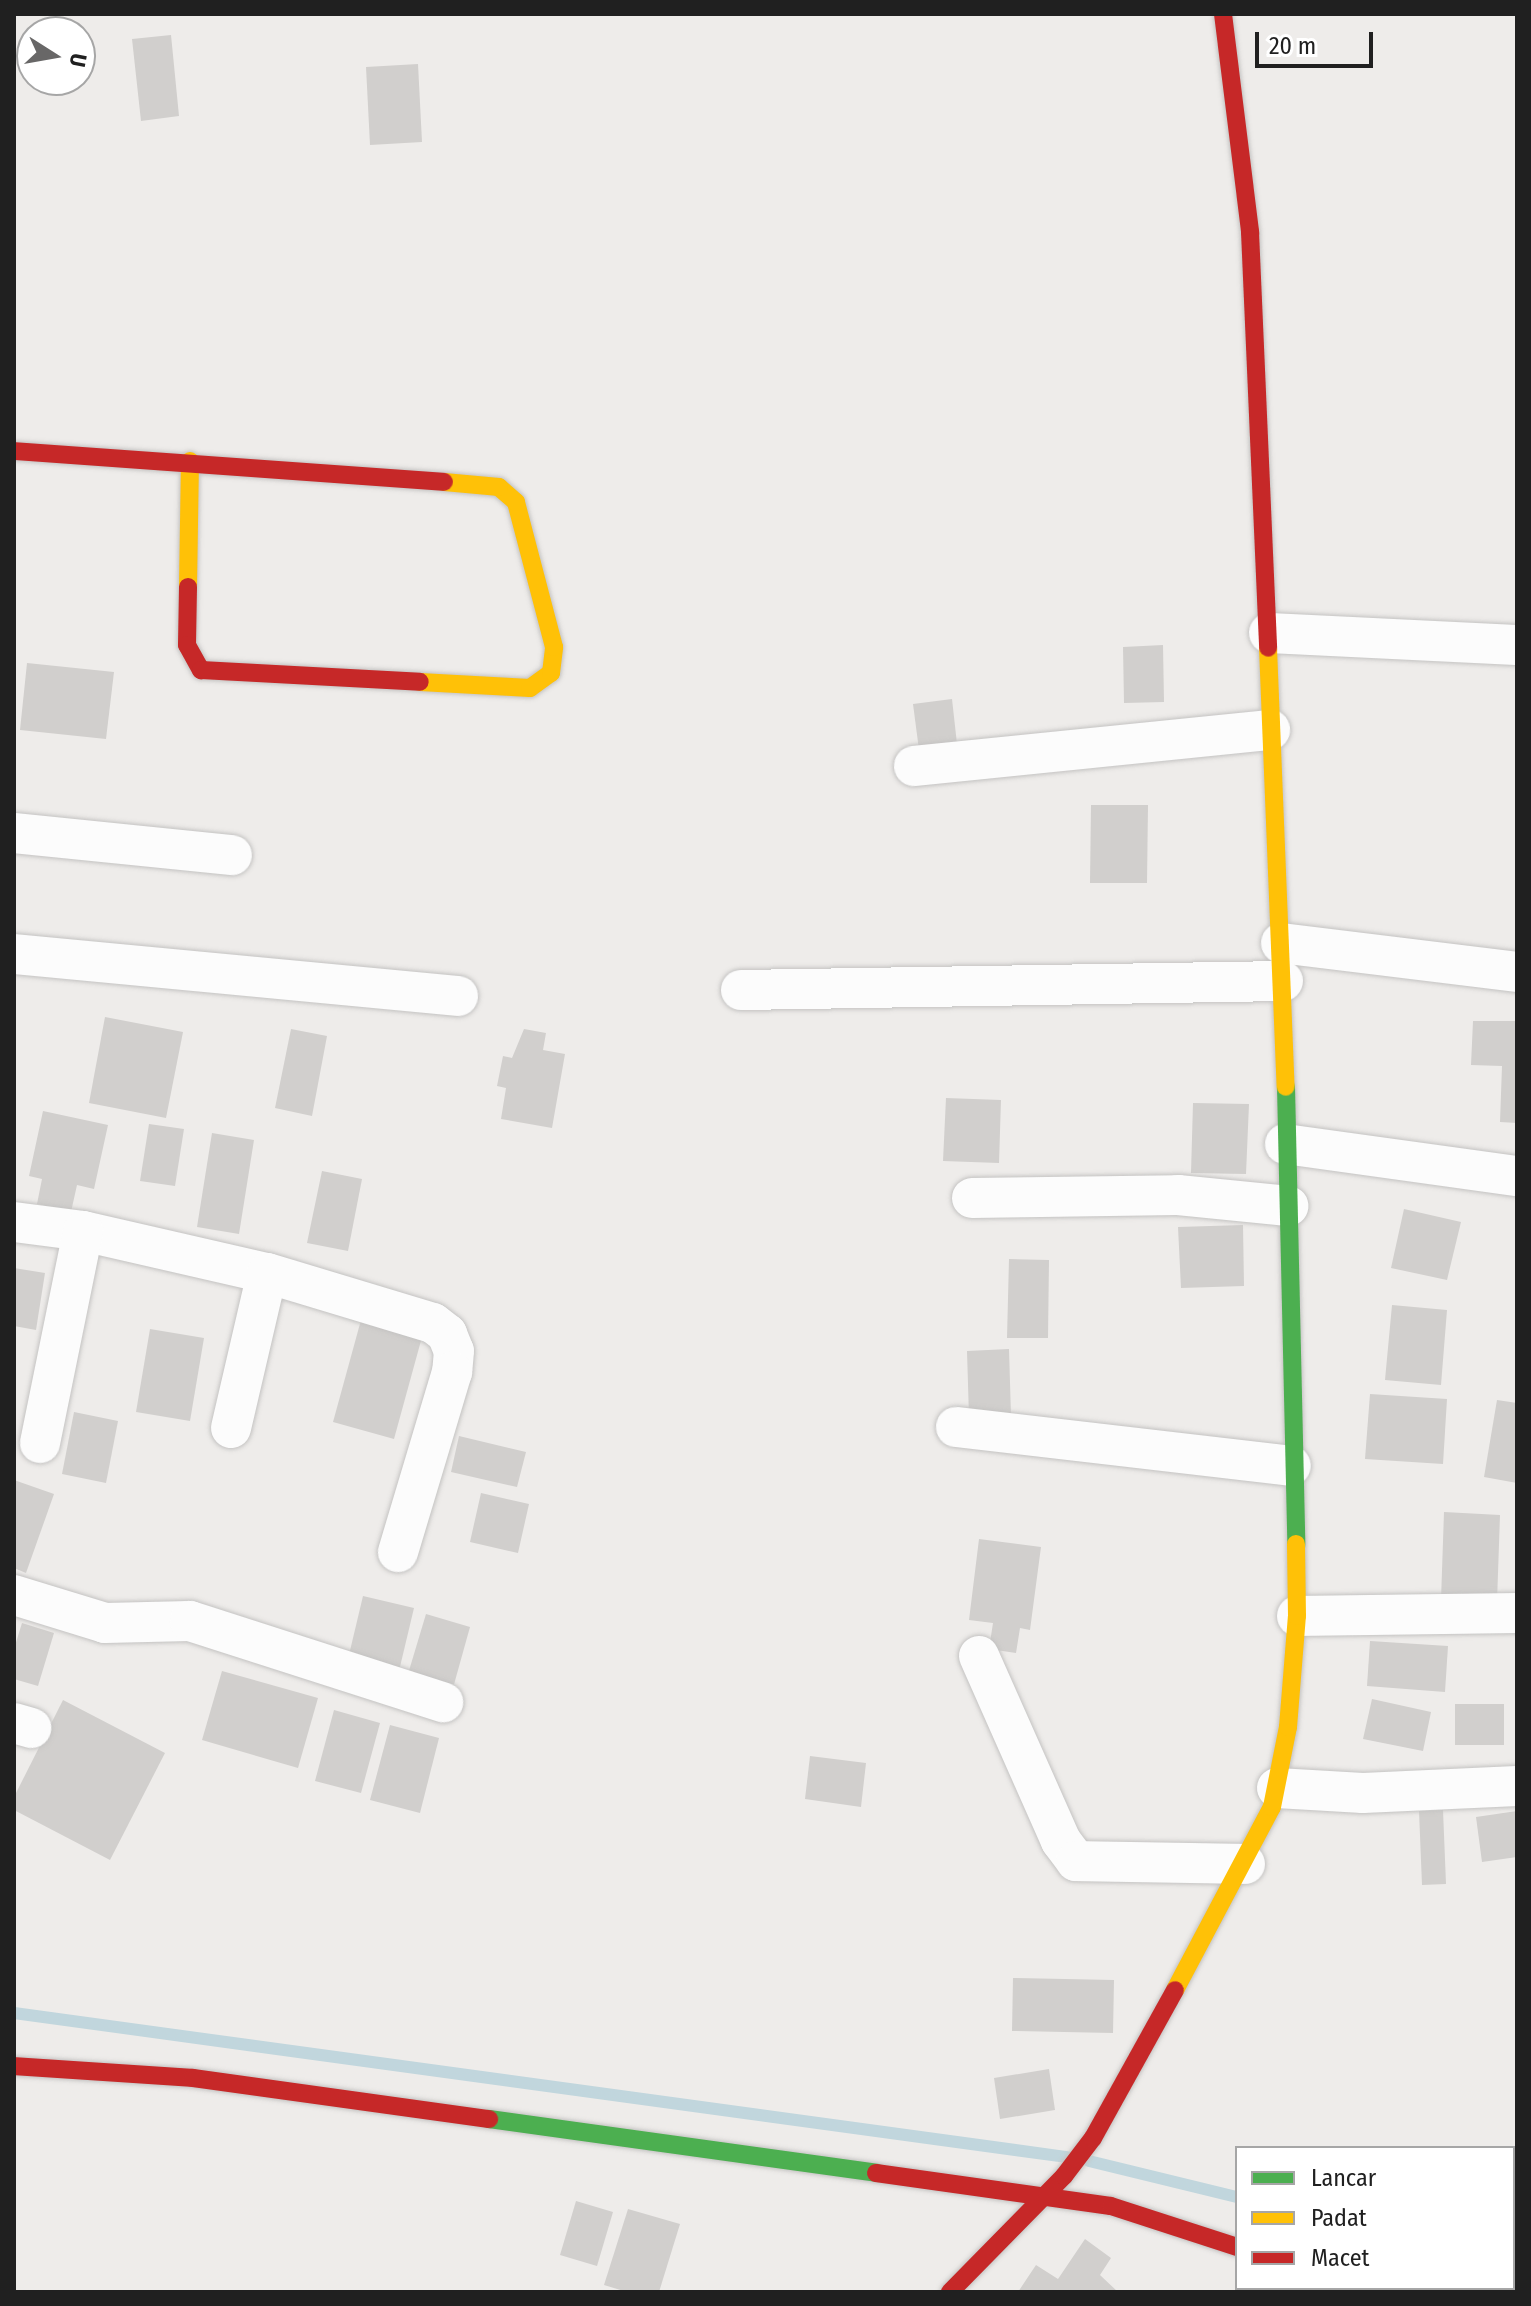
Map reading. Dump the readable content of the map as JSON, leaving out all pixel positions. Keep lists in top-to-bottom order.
{
  "legend": ["Lancar", "Padat", "Macet"],
  "scale_bar": "20 m",
  "north": "right"
}
